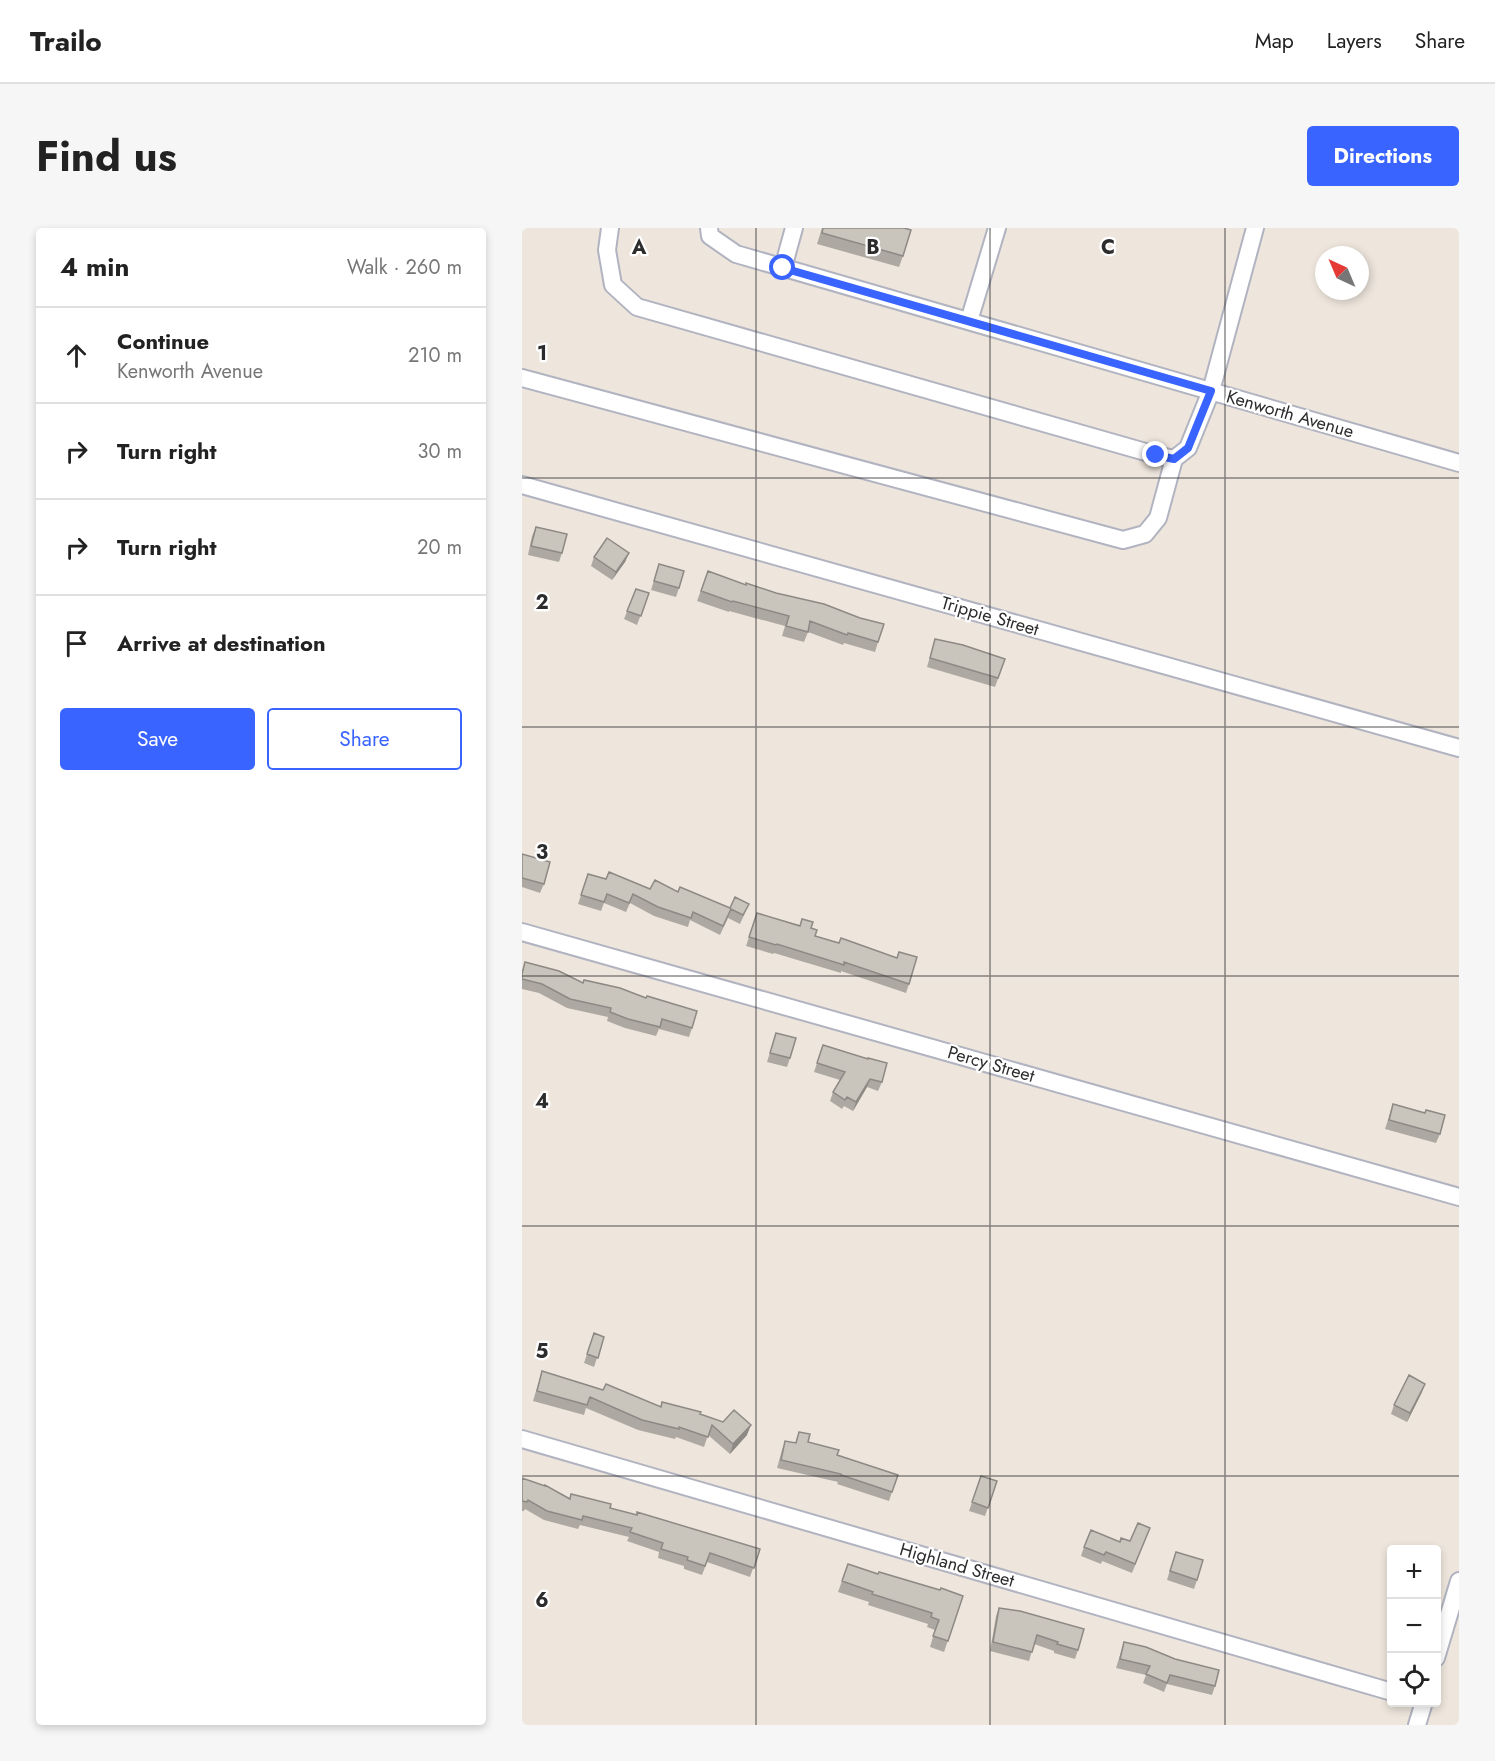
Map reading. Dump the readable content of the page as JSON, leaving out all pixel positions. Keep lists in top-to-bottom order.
{
  "streets": {
    "street": [
      "Kenworth Avenue",
      "Trippie Street",
      "Percy Street",
      "Highland Street"
    ]
  },
  "north": "top left",
  "page": {
    "header": "Trailo",
    "nav": ["Map", "Layers", "Share"],
    "title": "Find us",
    "buttons": [
      "Directions",
      ["Save", "Share"]
    ],
    "heading": ["4 min", "Walk · 260 m"],
    "list": [
      ["Continue", "Kenworth Avenue", "210 m"],
      ["Turn right", "30 m"],
      ["Turn right", "20 m"],
      "Arrive at destination"
    ],
    "map_buttons": ["+", "−"]
  },
  "grid": {
    "columns": ["A", "B", "C"],
    "rows": [
      "1",
      "2",
      "3",
      "4",
      "5",
      "6"
    ]
  }
}
